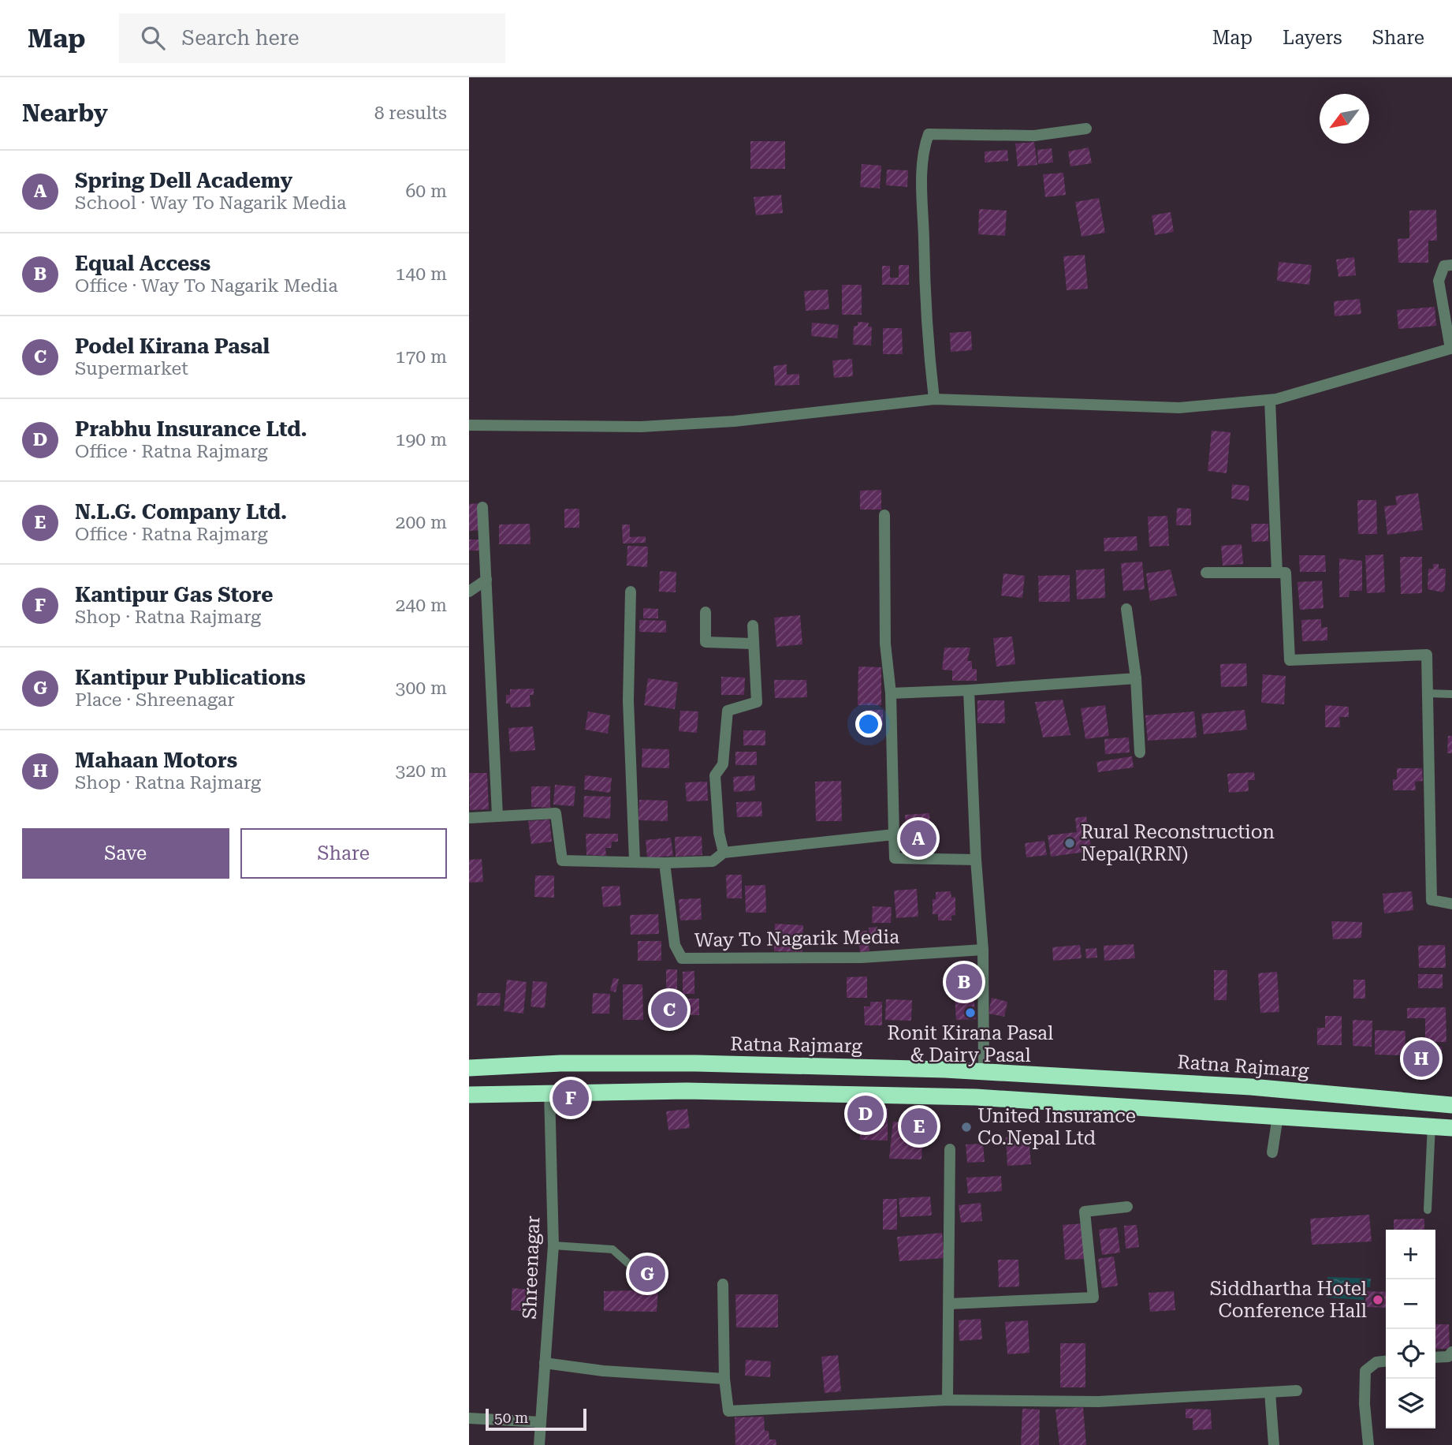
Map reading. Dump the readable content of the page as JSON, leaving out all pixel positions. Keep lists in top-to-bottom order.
{
  "streets": {
    "highway": ["Ratna Rajmarg"],
    "street": ["Way To Nagarik Media", "Shreenagar"]
  },
  "places": [
    "Rural Reconstruction Nepal(RRN)",
    "Ronit Kirana Pasal & Dairy Pasal",
    "United Insurance Co.Nepal Ltd",
    "Siddhartha Hotel Conference Hall"
  ],
  "scale_bar": "50 m",
  "north": "bottom left",
  "page": {
    "header": "Map",
    "search": "Search here",
    "nav": ["Map", "Layers", "Share"],
    "heading": ["Nearby", "8 results"],
    "list": [
      {
        "mark": "A",
        "name": "Spring Dell Academy",
        "note": "School · Way To Nagarik Media",
        "value": "60 m"
      },
      {
        "mark": "B",
        "name": "Equal Access",
        "note": "Office · Way To Nagarik Media",
        "value": "140 m"
      },
      {
        "mark": "C",
        "name": "Podel Kirana Pasal",
        "note": "Supermarket",
        "value": "170 m"
      },
      {
        "mark": "D",
        "name": "Prabhu Insurance Ltd.",
        "note": "Office · Ratna Rajmarg",
        "value": "190 m"
      },
      {
        "mark": "E",
        "name": "N.L.G. Company Ltd.",
        "note": "Office · Ratna Rajmarg",
        "value": "200 m"
      },
      {
        "mark": "F",
        "name": "Kantipur Gas Store",
        "note": "Shop · Ratna Rajmarg",
        "value": "240 m"
      },
      {
        "mark": "G",
        "name": "Kantipur Publications",
        "note": "Place · Shreenagar",
        "value": "300 m"
      },
      {
        "mark": "H",
        "name": "Mahaan Motors",
        "note": "Shop · Ratna Rajmarg",
        "value": "320 m"
      }
    ],
    "buttons": ["Save", "Share"],
    "pins": [
      "A",
      "B",
      "C",
      "H",
      "F",
      "D",
      "E",
      "G"
    ],
    "map_buttons": ["+", "−"],
    "scale": "50 m"
  }
}
